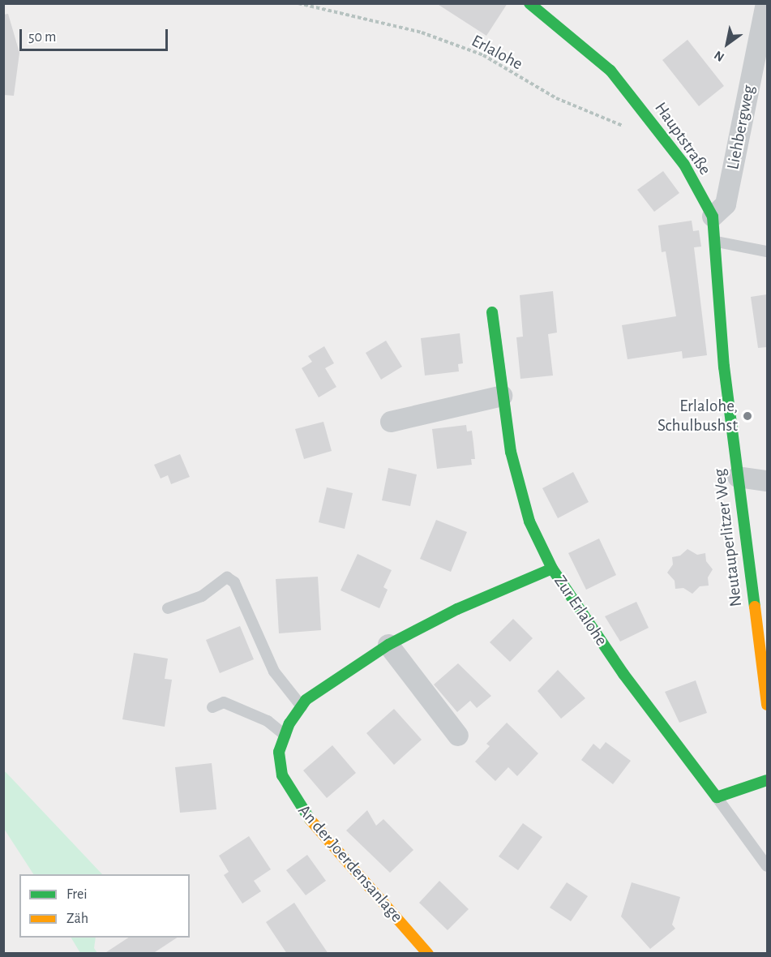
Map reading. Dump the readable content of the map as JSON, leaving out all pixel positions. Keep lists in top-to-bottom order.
{
  "streets": {
    "street": [
      "Liehbergweg",
      "Hauptstraße",
      "Neutauperlitzer Weg",
      "Zur Erlalohe",
      "An der Joerdensanlage"
    ],
    "path": ["Erlalohe"]
  },
  "crossings": [
    ["Liehbergweg", "Hauptstraße"],
    ["Hauptstraße", "Neutauperlitzer Weg"],
    ["Zur Erlalohe", "An der Joerdensanlage"]
  ],
  "places": ["Erlalohe, Schulbushst"],
  "legend": ["Frei", "Zäh"],
  "scale_bar": "50 m",
  "north": "bottom left"
}
